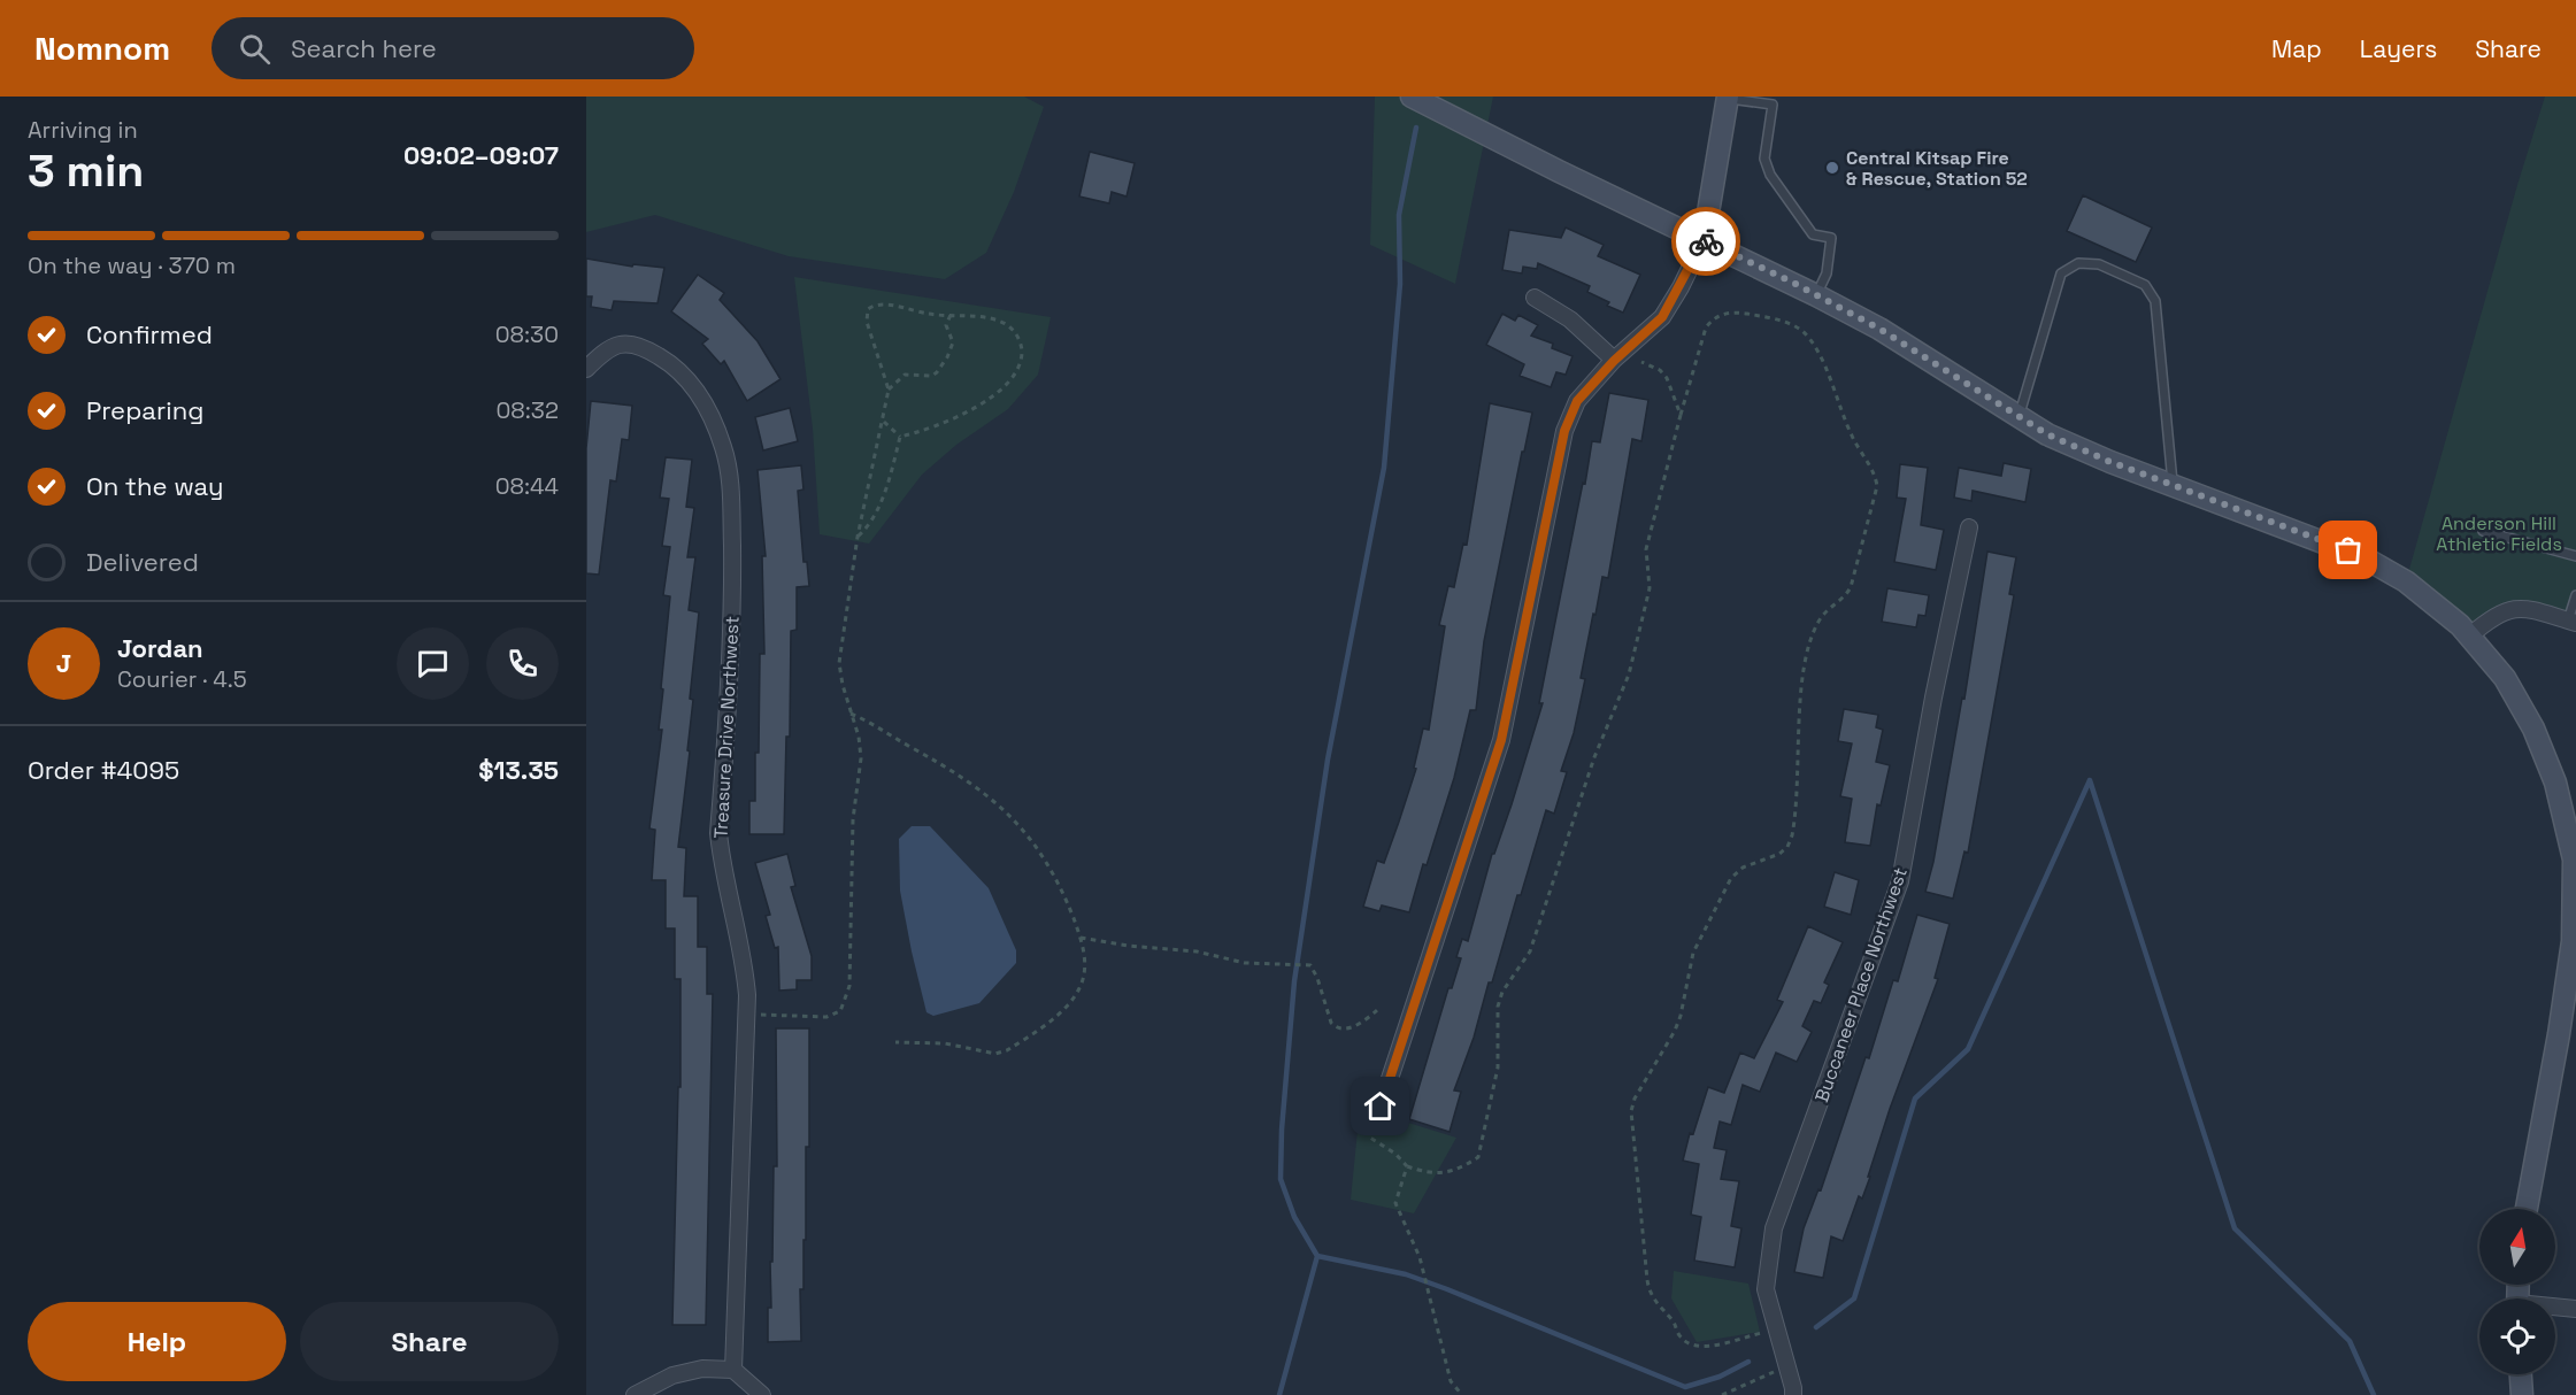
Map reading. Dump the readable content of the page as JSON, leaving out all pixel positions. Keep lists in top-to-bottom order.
{
  "streets": {
    "street": ["Treasure Drive Northwest", "Buccaneer Place Northwest"]
  },
  "parks": ["Anderson Hill Athletic Fields"],
  "places": ["Central Kitsap Fire & Rescue, Station 52"],
  "north": "top",
  "page": {
    "header": "Nomnom",
    "search": "Search here",
    "nav": ["Map", "Layers", "Share"],
    "heading": ["3 min", "Arriving in", "09:02–09:07"],
    "panel": [
      "Jordan",
      "Courier · 4.5",
      "Order #4095",
      "$13.35"
    ],
    "bar": "On the way · 370 m",
    "list": [
      ["Confirmed", "08:30"],
      ["Preparing", "08:32"],
      ["On the way", "08:44"],
      "Delivered"
    ],
    "round": "J",
    "buttons": ["Help", "Share"]
  }
}
